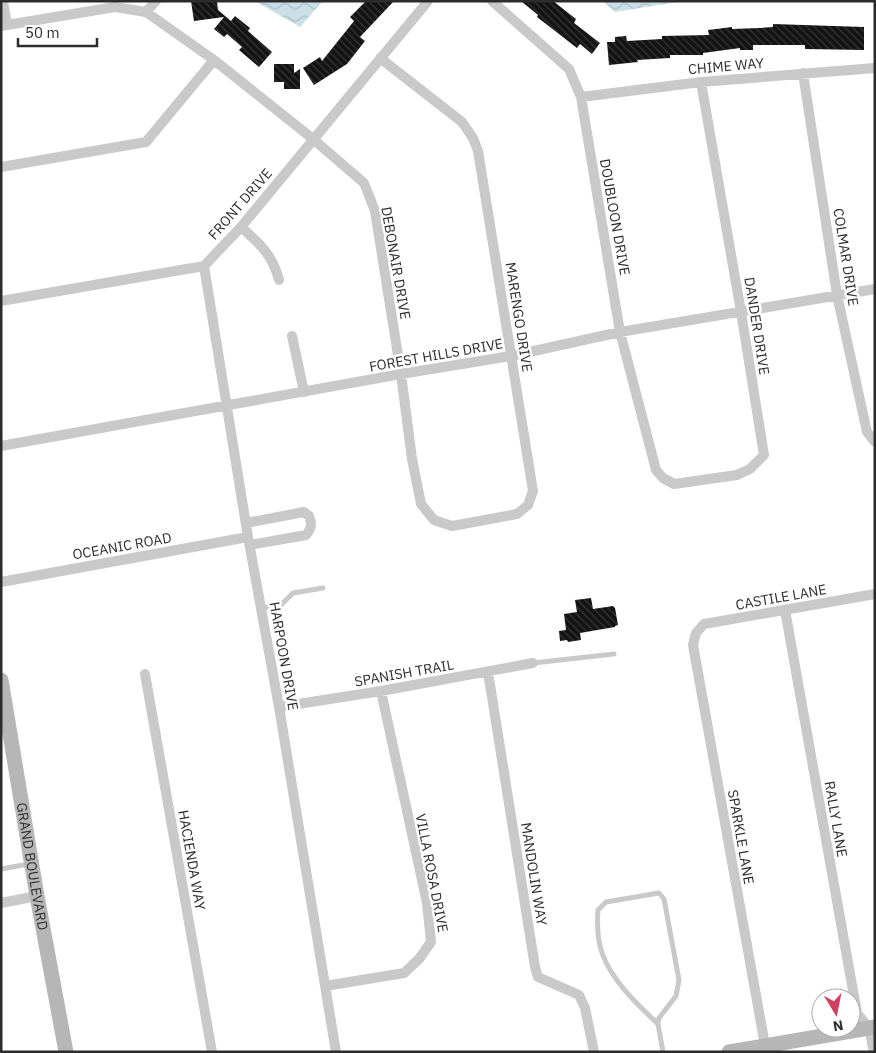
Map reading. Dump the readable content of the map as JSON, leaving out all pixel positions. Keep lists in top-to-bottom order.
{
  "streets": {
    "street": [
      "CHIME WAY",
      "FRONT DRIVE",
      "DOUBLOON DRIVE",
      "COLMAR DRIVE",
      "DEBONAIR DRIVE",
      "MARENGO DRIVE",
      "DANDER DRIVE",
      "FOREST HILLS DRIVE",
      "OCEANIC ROAD",
      "CASTILE LANE",
      "HARPOON DRIVE",
      "SPANISH TRAIL",
      "RALLY LANE",
      "SPARKLE LANE",
      "HACIENDA WAY",
      "GRAND BOULEVARD",
      "VILLA ROSA DRIVE",
      "MANDOLIN WAY"
    ]
  },
  "crossings": [
    ["CHIME WAY", "DOUBLOON DRIVE"],
    ["CHIME WAY", "COLMAR DRIVE"],
    ["CHIME WAY", "DANDER DRIVE"],
    ["FRONT DRIVE", "DEBONAIR DRIVE"],
    ["FRONT DRIVE", "MARENGO DRIVE"],
    ["FRONT DRIVE", "HARPOON DRIVE"],
    ["DOUBLOON DRIVE", "DANDER DRIVE"],
    ["DOUBLOON DRIVE", "FOREST HILLS DRIVE"],
    ["COLMAR DRIVE", "FOREST HILLS DRIVE"],
    ["DEBONAIR DRIVE", "MARENGO DRIVE"],
    ["DEBONAIR DRIVE", "FOREST HILLS DRIVE"],
    ["MARENGO DRIVE", "FOREST HILLS DRIVE"],
    ["DANDER DRIVE", "FOREST HILLS DRIVE"],
    ["FOREST HILLS DRIVE", "HARPOON DRIVE"],
    ["OCEANIC ROAD", "HARPOON DRIVE"],
    ["CASTILE LANE", "RALLY LANE"],
    ["CASTILE LANE", "SPARKLE LANE"],
    ["HARPOON DRIVE", "SPANISH TRAIL"],
    ["HARPOON DRIVE", "VILLA ROSA DRIVE"],
    ["SPANISH TRAIL", "VILLA ROSA DRIVE"],
    ["SPANISH TRAIL", "MANDOLIN WAY"]
  ],
  "scale_bar": "50 m",
  "north": "bottom"
}
